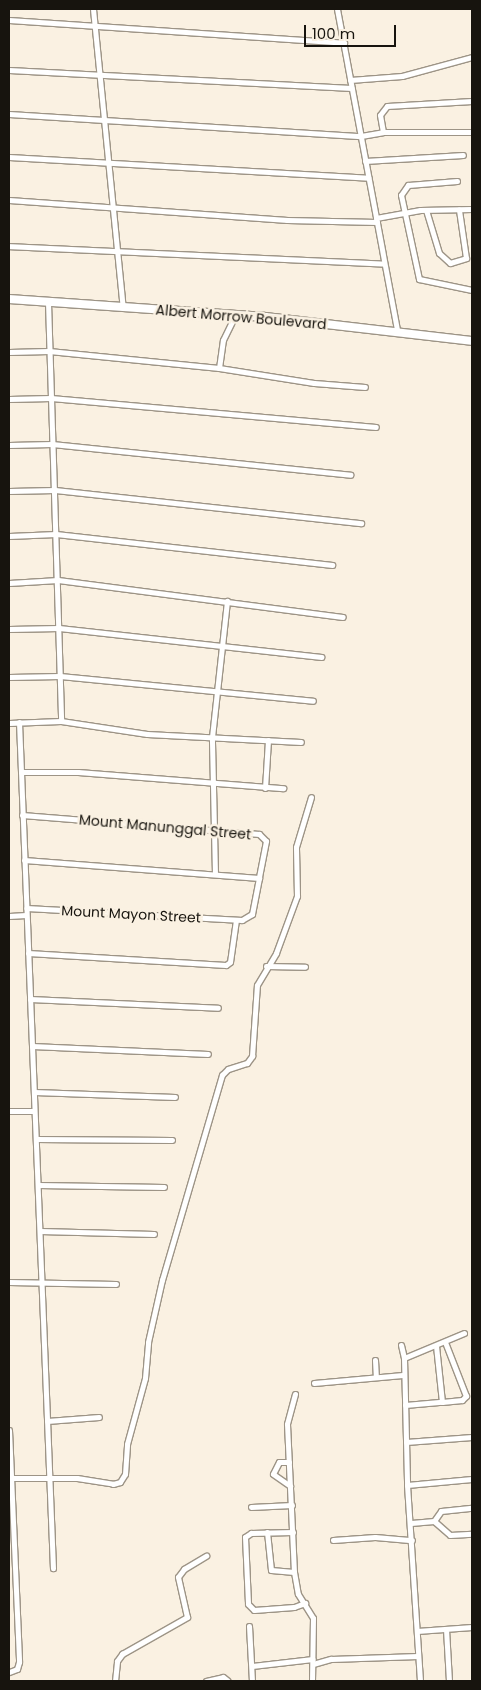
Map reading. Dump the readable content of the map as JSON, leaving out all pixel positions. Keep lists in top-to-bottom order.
{
  "streets": {
    "main road": ["Albert Morrow Boulevard"],
    "street": ["Mount Manunggal Street", "Mount Mayon Street"]
  },
  "scale_bar": "100 m"
}
